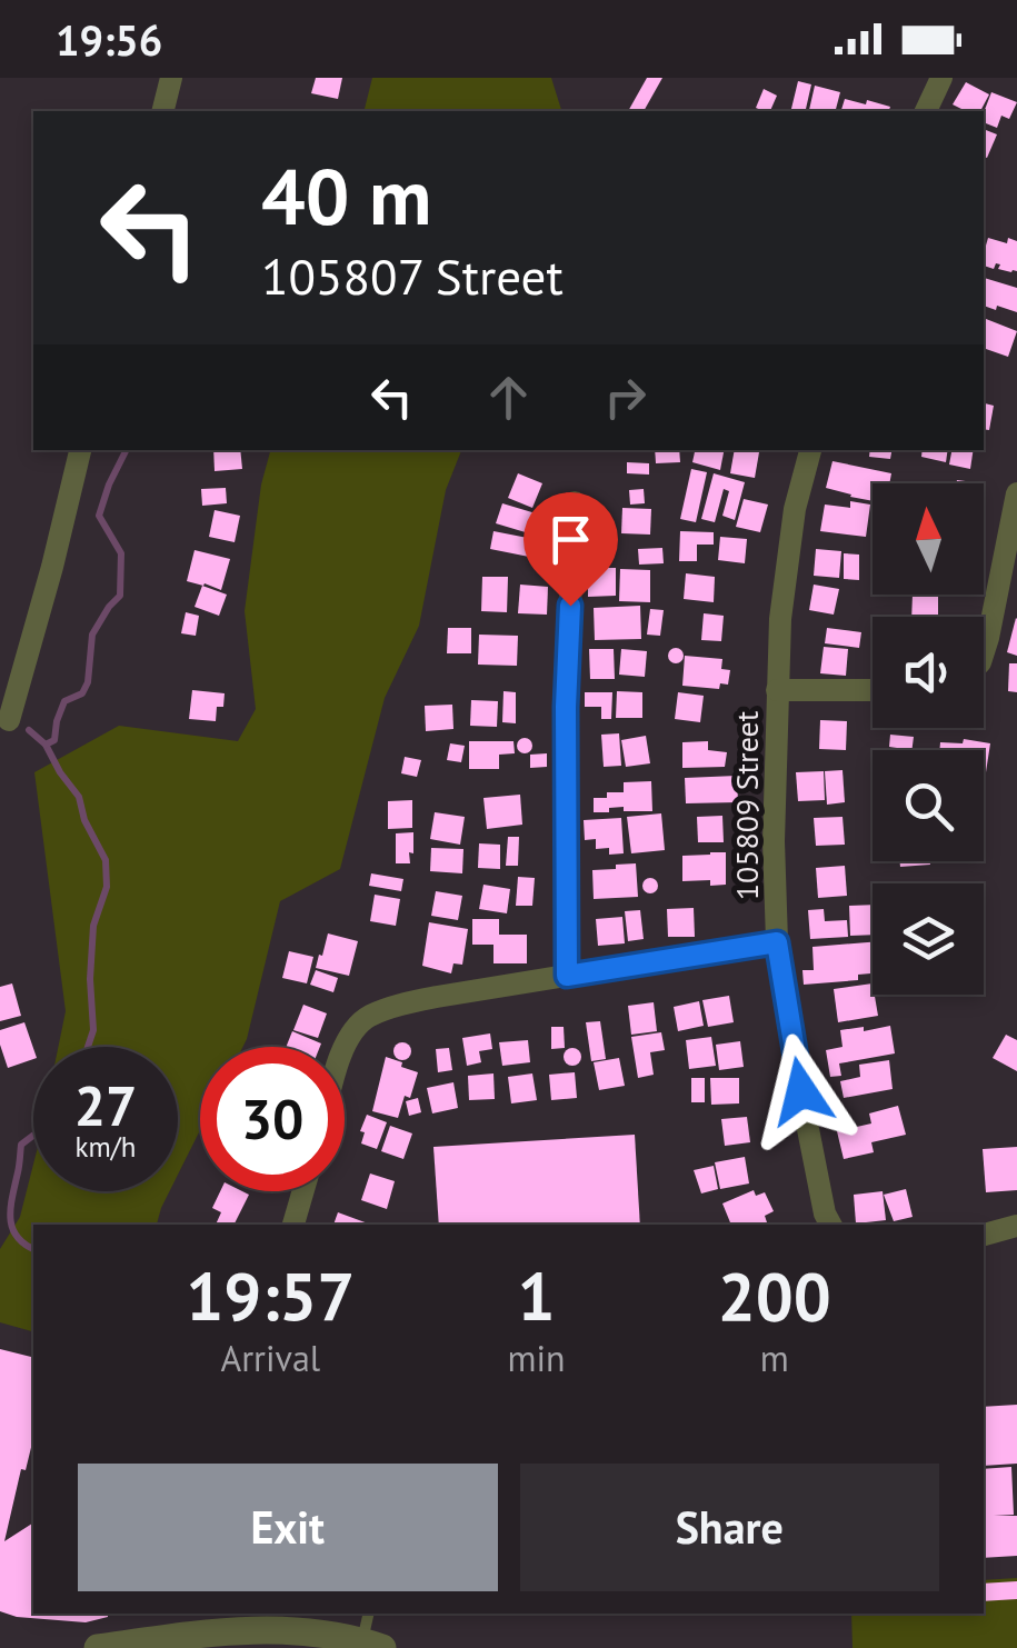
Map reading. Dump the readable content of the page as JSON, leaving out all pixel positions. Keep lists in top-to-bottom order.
{
  "streets": {
    "street": ["105809 Street"]
  },
  "north": "top",
  "page": {
    "status": "19:56",
    "turn": ["40 m", "105807 Street"],
    "speed": "27 km/h",
    "limit": "30",
    "eta": [
      "19:57",
      "Arrival",
      "1",
      "min",
      "200",
      "m"
    ],
    "buttons": ["Exit", "Share"]
  }
}
